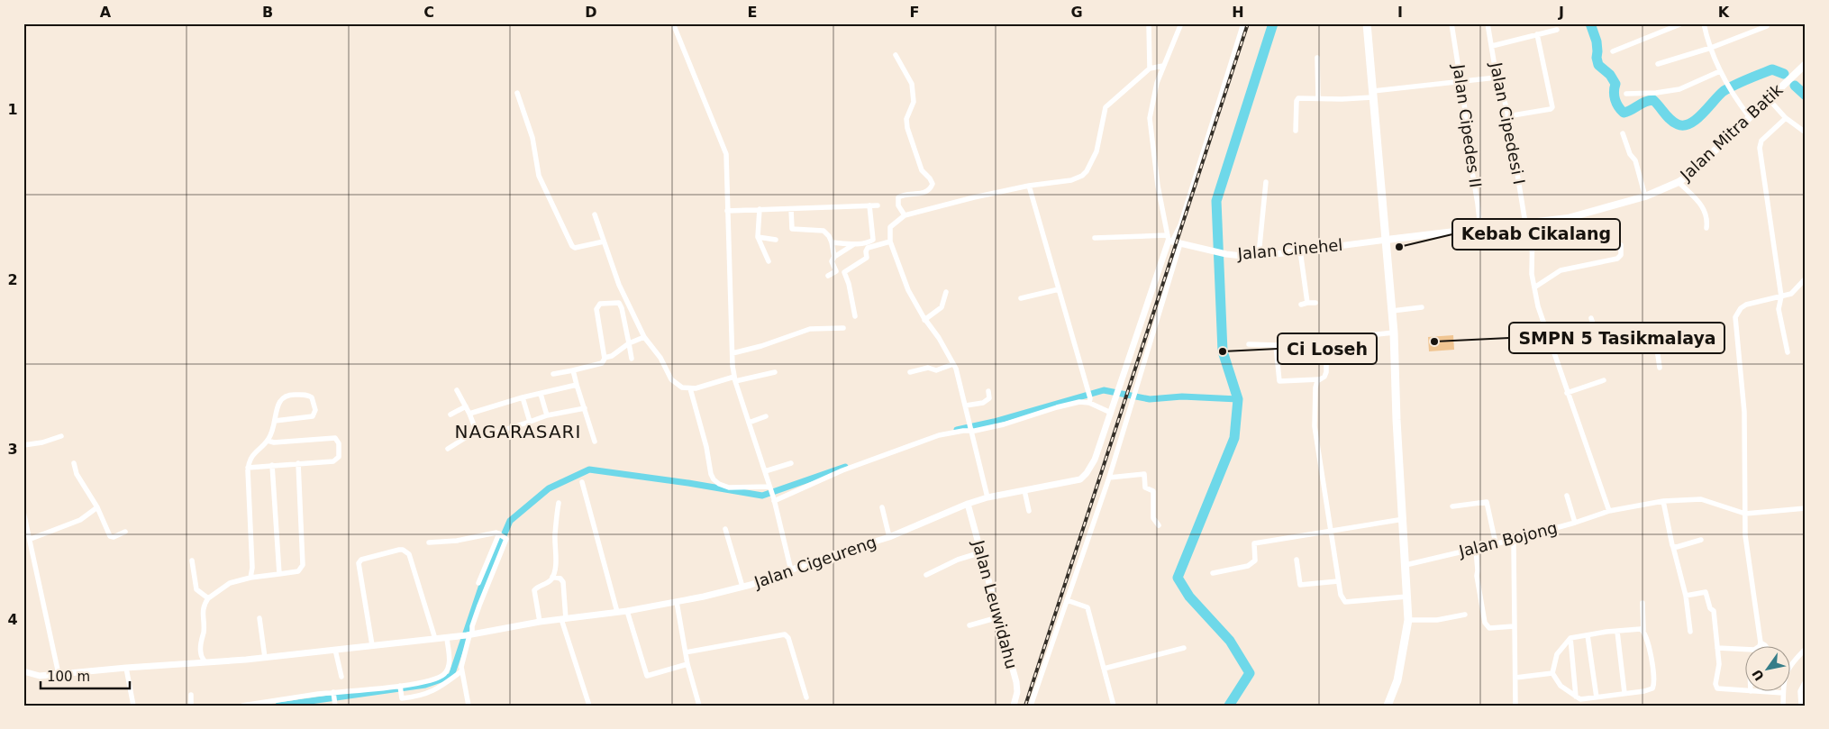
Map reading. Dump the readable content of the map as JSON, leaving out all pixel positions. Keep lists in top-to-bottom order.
{
  "streets": {
    "main road": ["Jalan Mitra Batik"],
    "street": [
      "Jalan Cipedesi I",
      "Jalan Cipedes II",
      "Jalan Cinehel",
      "Jalan Bojong",
      "Jalan Cigeureng",
      "Jalan Leuwidahu"
    ]
  },
  "crossings": [
    ["Jalan Cipedesi I", "Jalan Mitra Batik"],
    ["Jalan Cipedesi I", "Jalan Bojong"],
    ["Jalan Cipedes II", "Jalan Mitra Batik"],
    ["Jalan Mitra Batik", "Jalan Cinehel"],
    ["Jalan Cigeureng", "Jalan Leuwidahu"]
  ],
  "districts": ["NAGARASARI"],
  "places": ["Kebab Cikalang", "SMPN 5 Tasikmalaya", "Ci Loseh"],
  "scale_bar": "100 m",
  "north": "bottom left",
  "grid": {
    "columns": [
      "A",
      "B",
      "C",
      "D",
      "E",
      "F",
      "G",
      "H",
      "I",
      "J",
      "K"
    ],
    "rows": [
      "1",
      "2",
      "3",
      "4"
    ]
  }
}
